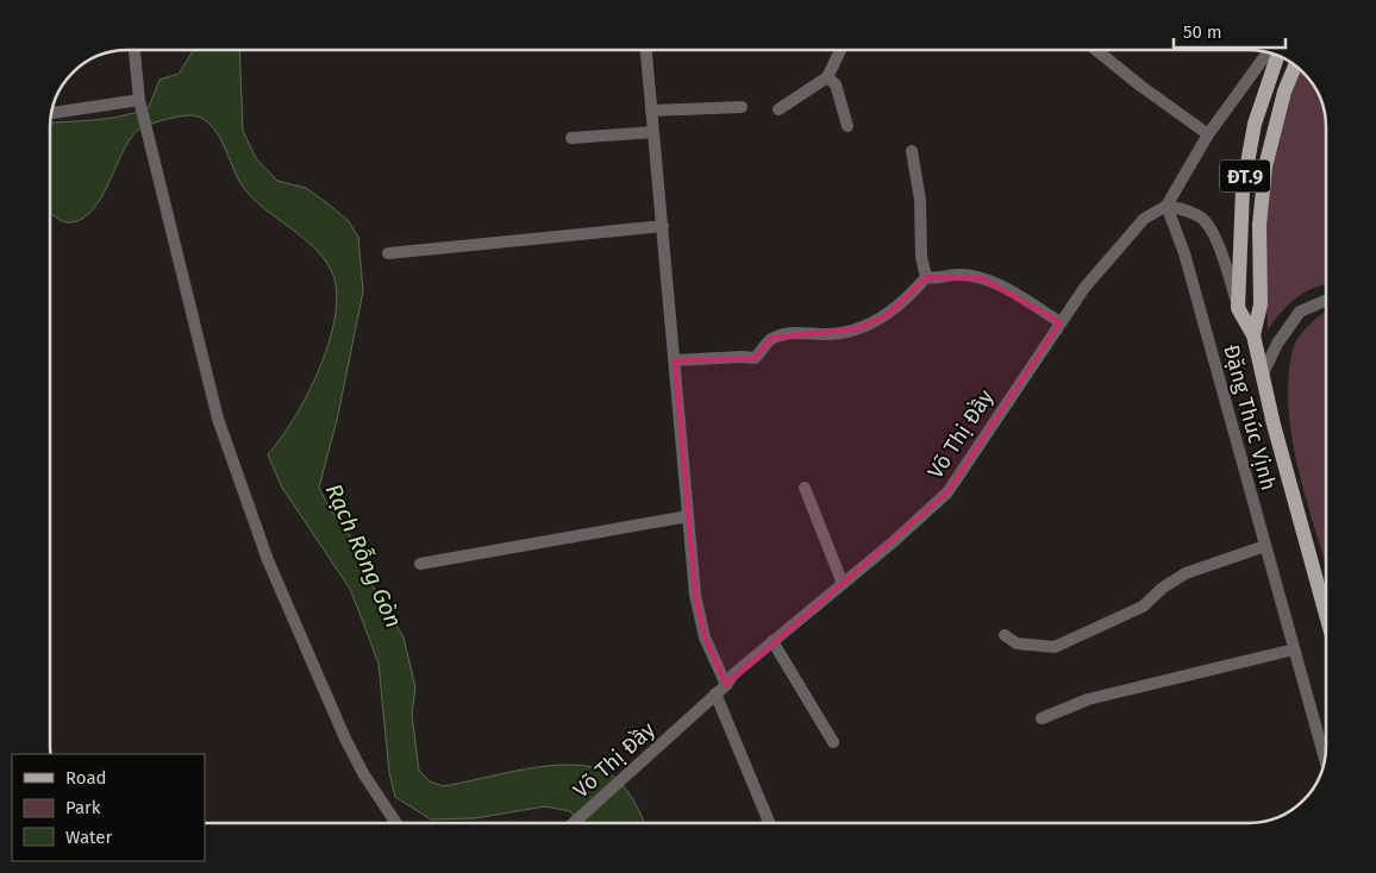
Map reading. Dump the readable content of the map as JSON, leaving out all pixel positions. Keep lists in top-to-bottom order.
{
  "streets": {
    "main road": ["ĐT.9"],
    "street": ["Đặng Thúc Vịnh", "Võ Thị Đầy"]
  },
  "crossings": [
    ["Đặng Thúc Vịnh", "Võ Thị Đầy"]
  ],
  "water": ["Rạch Rỗng Gòn"],
  "legend": ["Road", "Park", "Water"],
  "scale_bar": "50 m"
}
